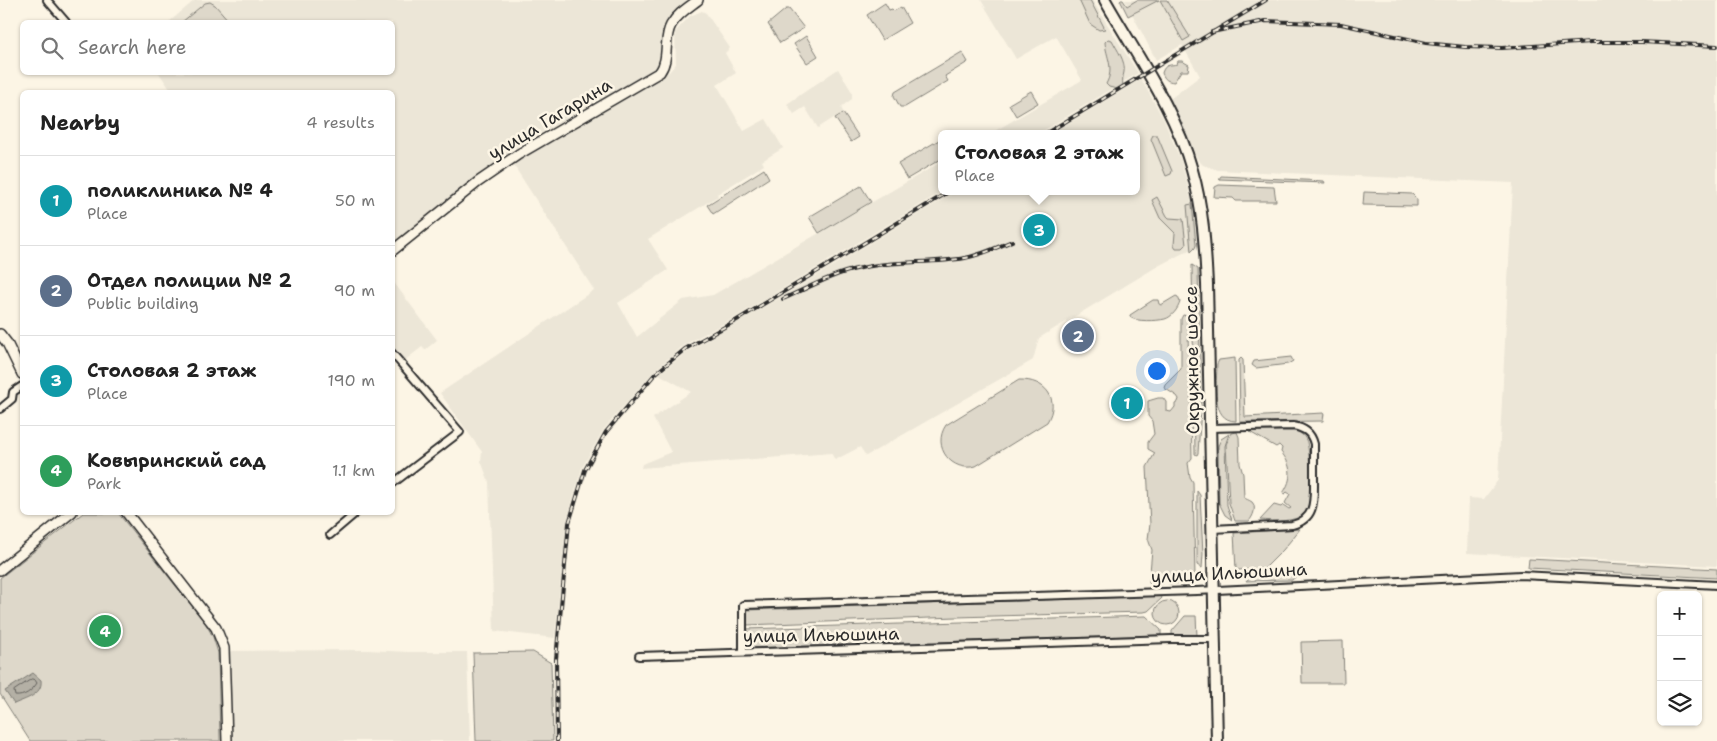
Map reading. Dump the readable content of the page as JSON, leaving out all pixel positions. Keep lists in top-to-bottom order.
{
  "streets": {
    "main road": ["Окружное шоссе"],
    "street": ["улица Гагарина", "улица Ильюшина"]
  },
  "crossings": [
    ["Окружное шоссе", "улица Ильюшина"]
  ],
  "page": {
    "search": "Search here",
    "heading": ["Nearby", "4 results"],
    "popup": ["Столовая 2 этаж", "Place"],
    "list": [
      {
        "mark": "1",
        "name": "поликлиника № 4",
        "note": "Place",
        "value": "50 m"
      },
      {
        "mark": "2",
        "name": "Отдел полиции № 2",
        "note": "Public building",
        "value": "90 m"
      },
      {
        "mark": "3",
        "name": "Столовая 2 этаж",
        "note": "Place",
        "value": "190 m"
      },
      {
        "mark": "4",
        "name": "Ковыринский сад",
        "note": "Park",
        "value": "1.1 km"
      }
    ],
    "pins": [
      "3",
      "2",
      "1",
      "4"
    ],
    "map_buttons": ["+", "−"]
  }
}
